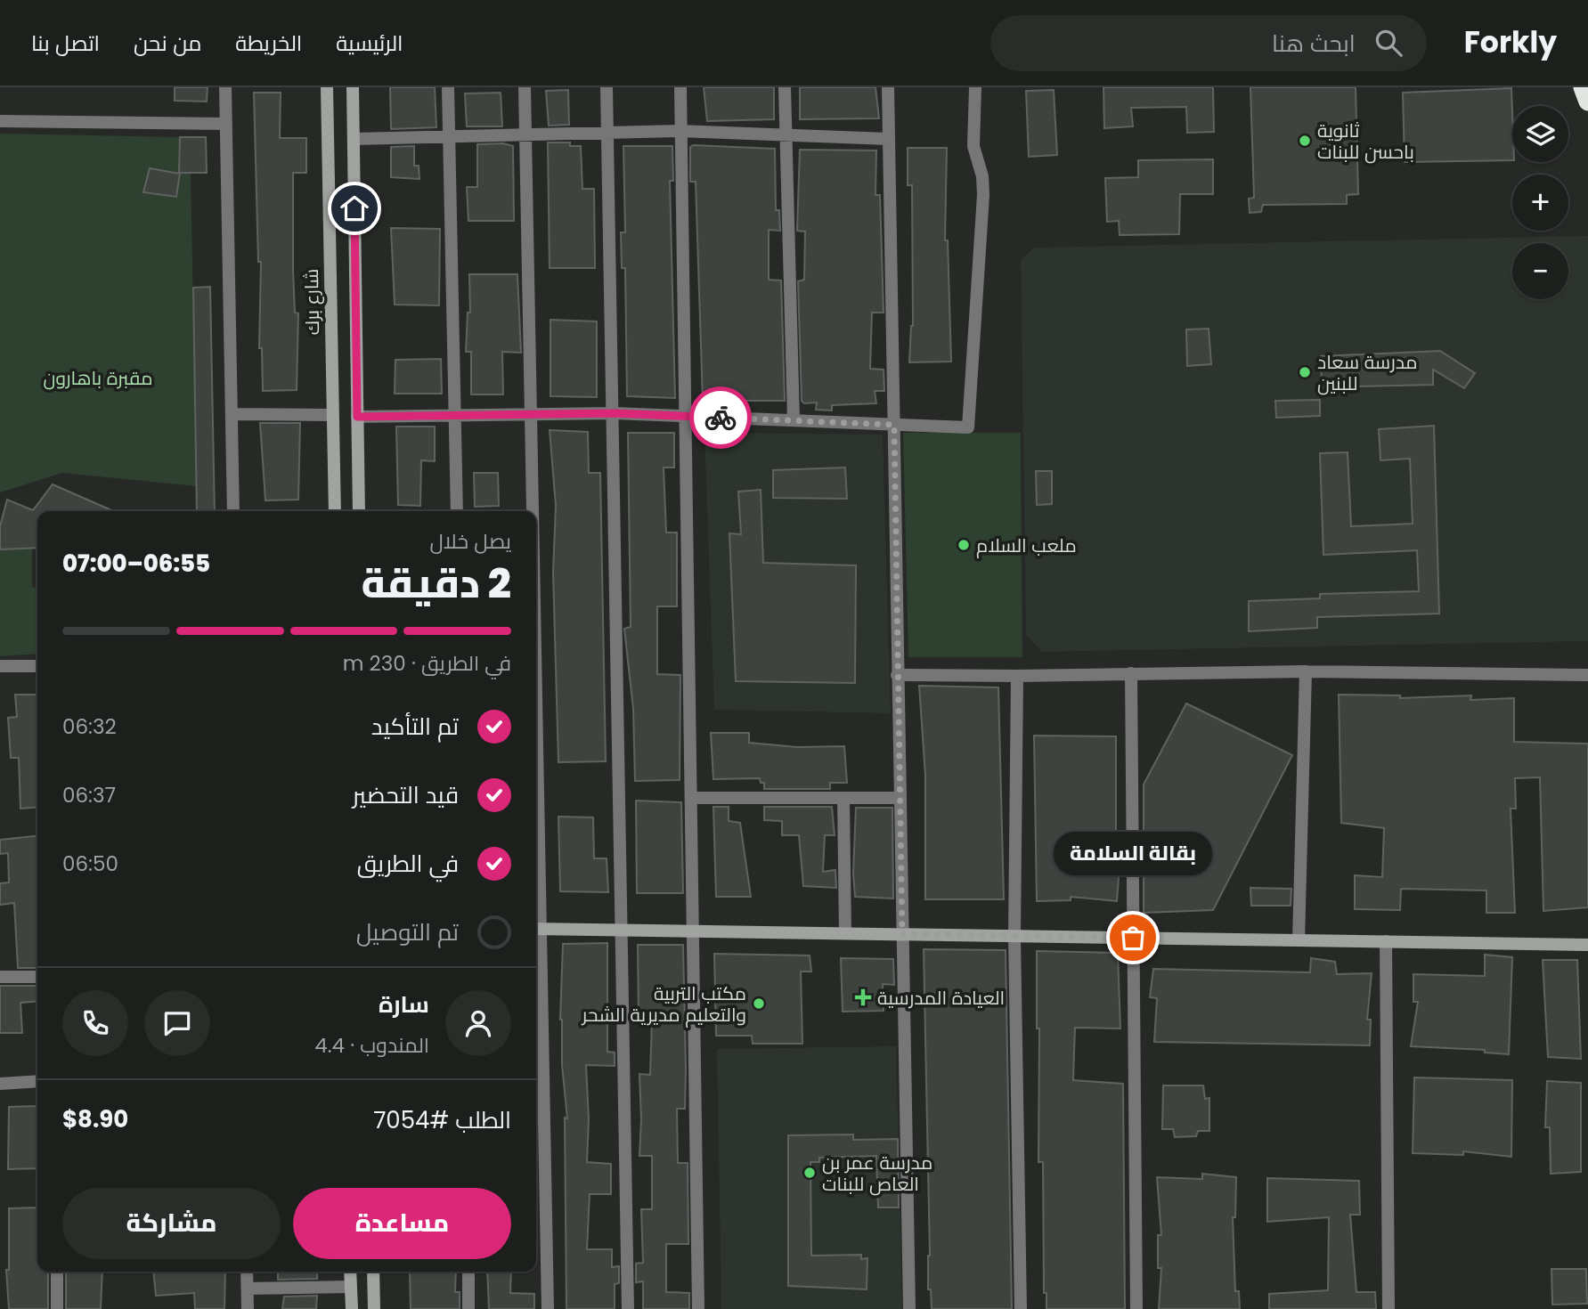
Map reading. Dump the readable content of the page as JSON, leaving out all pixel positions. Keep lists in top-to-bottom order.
{
  "streets": {
    "street": ["شارع برك"]
  },
  "parks": ["مقبرة باهارون"],
  "places": {
    "other": [
      "ثانوية باحسن للبنات",
      "مدرسة سعاد للبنين",
      "ملعب السلام",
      "بقالة السلامة",
      "مكتب التربية والتعليم مديرية الشحر",
      "مدرسة عمر بن العاص للبنات"
    ],
    "health": ["العيادة المدرسية"]
  },
  "page": {
    "header": "Forkly",
    "search": "ابحث هنا",
    "nav": [
      "الرئيسية",
      "الخريطة",
      "من نحن",
      "اتصل بنا"
    ],
    "map_buttons": ["+", "−"],
    "heading": ["2 دقيقة", "يصل خلال", "06:55–07:00"],
    "panel": [
      "سارة",
      "المندوب · 4.4",
      "الطلب #7054",
      "$8.90"
    ],
    "bar": "في الطريق · 230 m",
    "list": [
      ["تم التأكيد", "06:32"],
      ["قيد التحضير", "06:37"],
      ["في الطريق", "06:50"],
      "تم التوصيل"
    ],
    "bubble": "بقالة السلامة",
    "buttons": ["مساعدة", "مشاركة"]
  }
}
